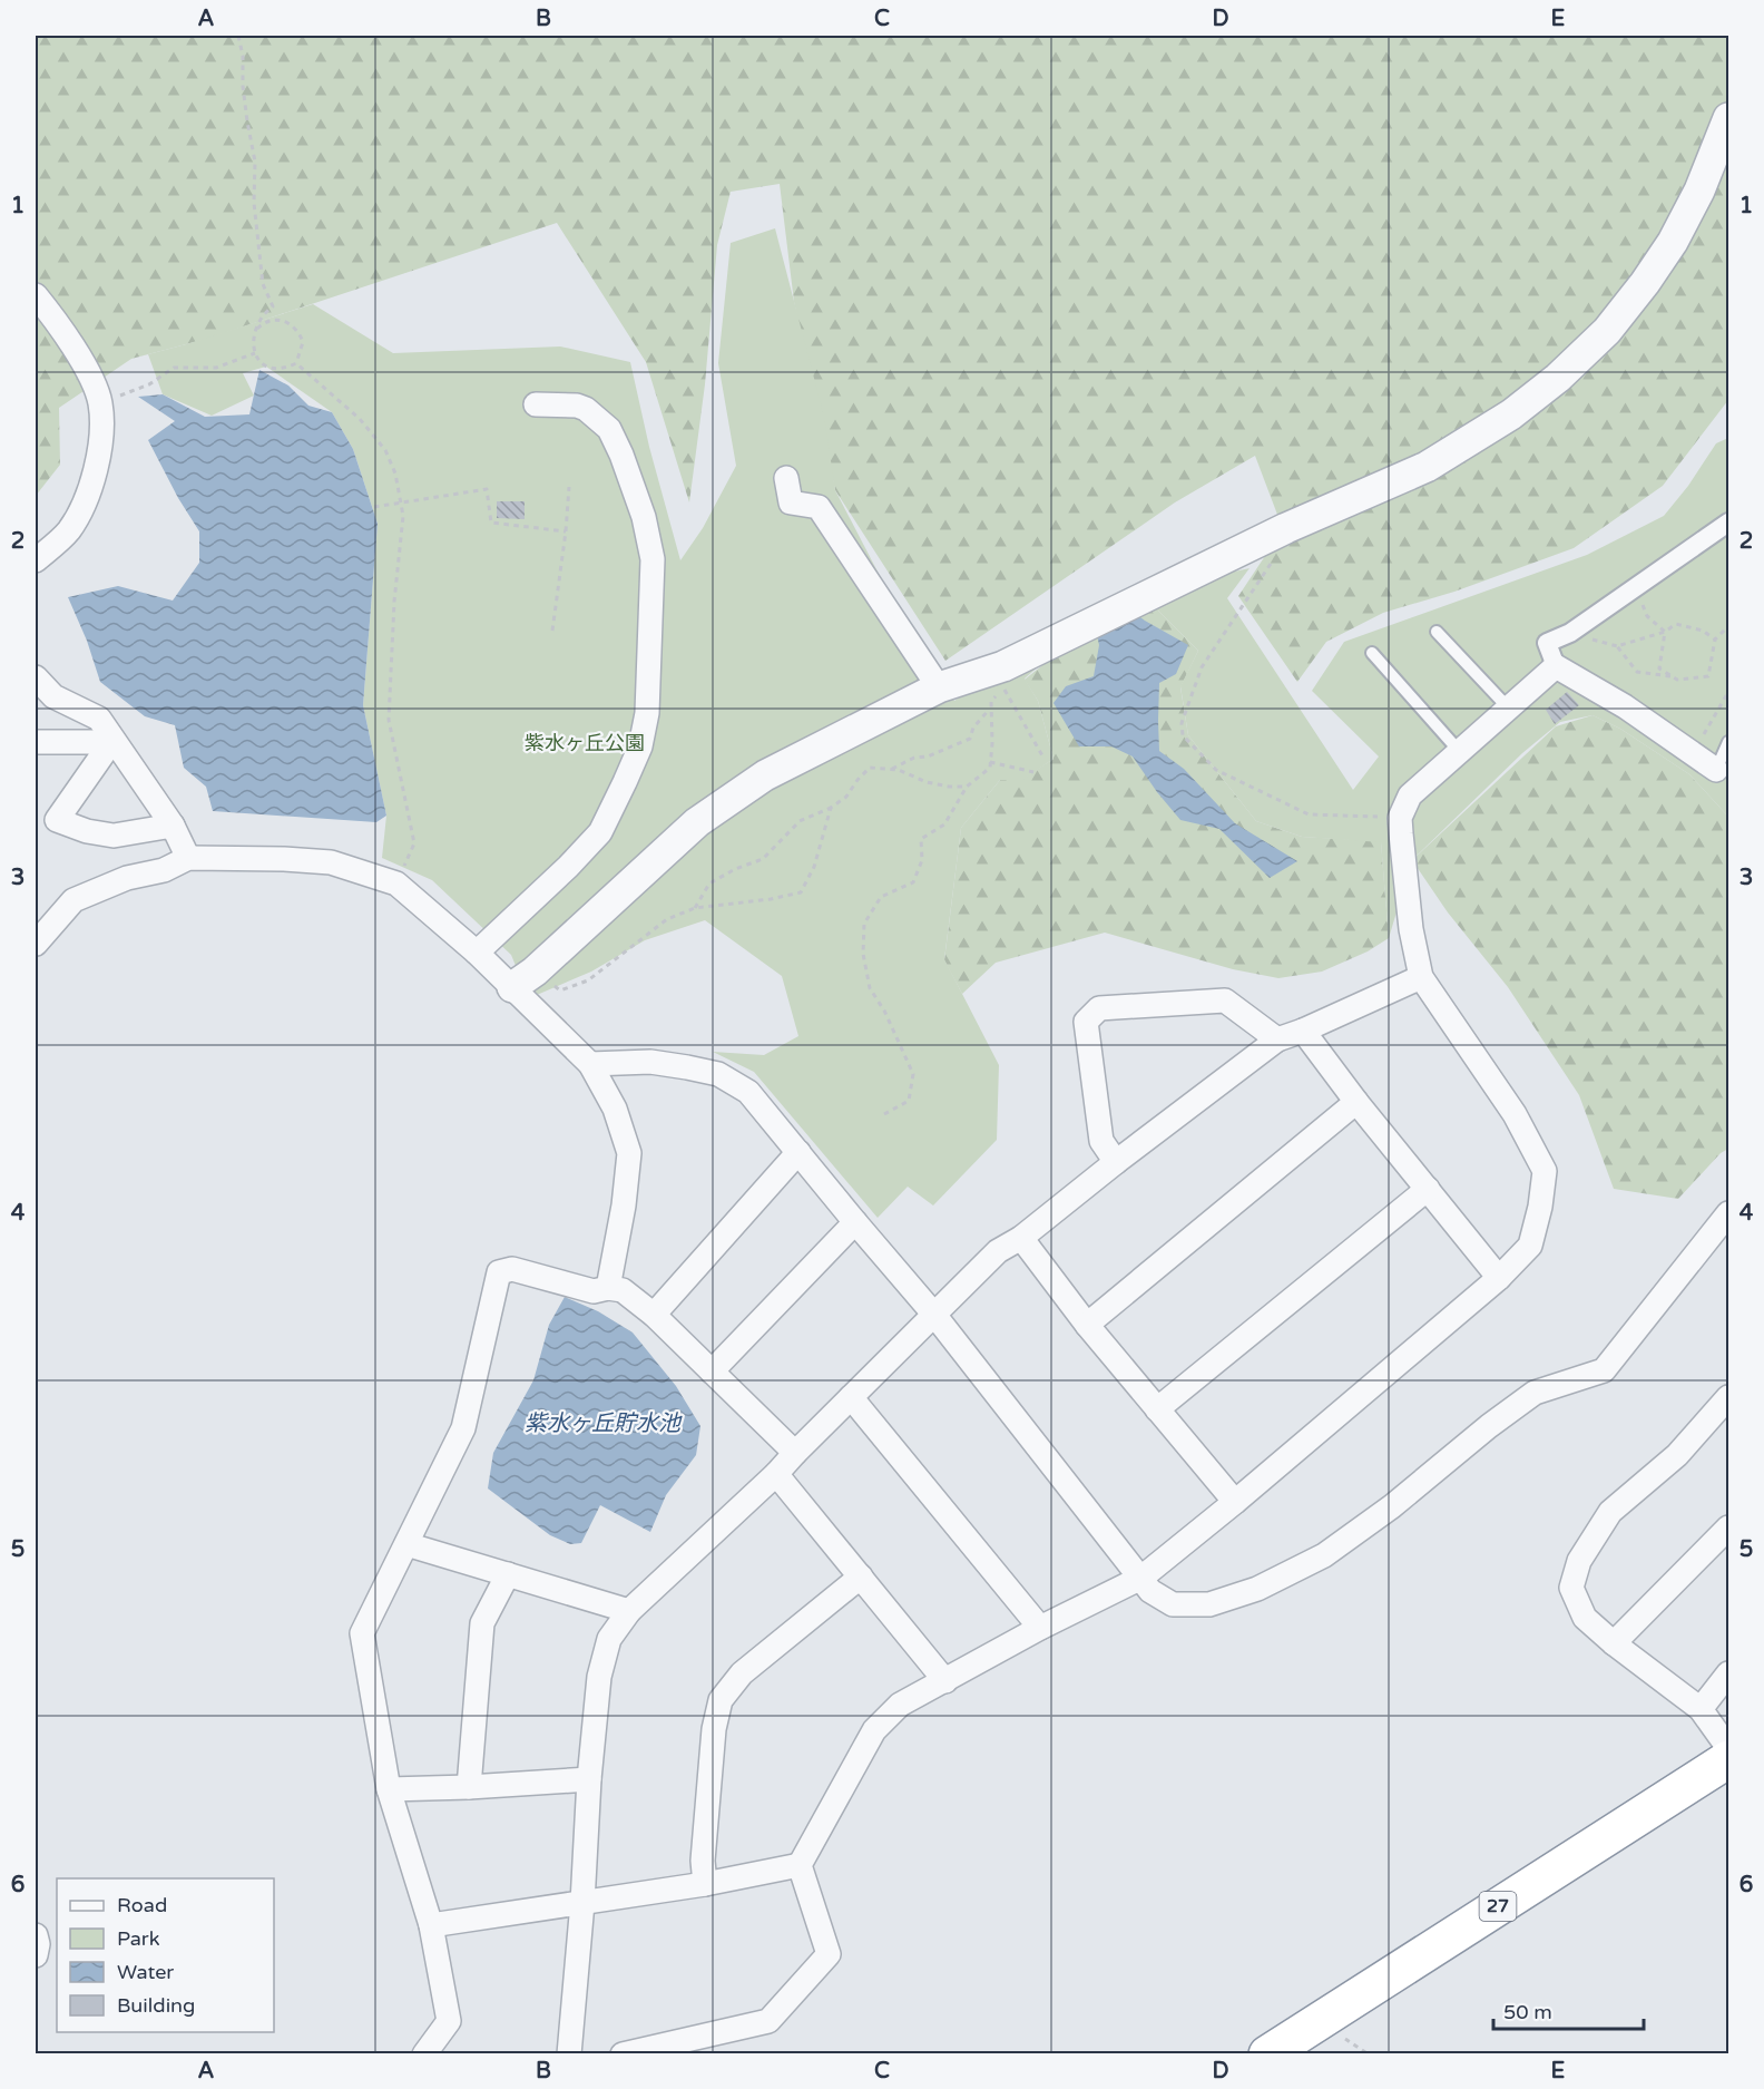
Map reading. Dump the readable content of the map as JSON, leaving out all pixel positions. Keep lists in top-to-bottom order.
{
  "streets": {
    "highway": ["27"]
  },
  "water": ["紫水ヶ丘貯水池"],
  "parks": ["紫水ヶ丘公園"],
  "legend": [
    "Road",
    "Park",
    "Water",
    "Building"
  ],
  "scale_bar": "50 m",
  "grid": {
    "columns": [
      "A",
      "B",
      "C",
      "D",
      "E"
    ],
    "rows": [
      "1",
      "2",
      "3",
      "4",
      "5",
      "6"
    ]
  }
}
